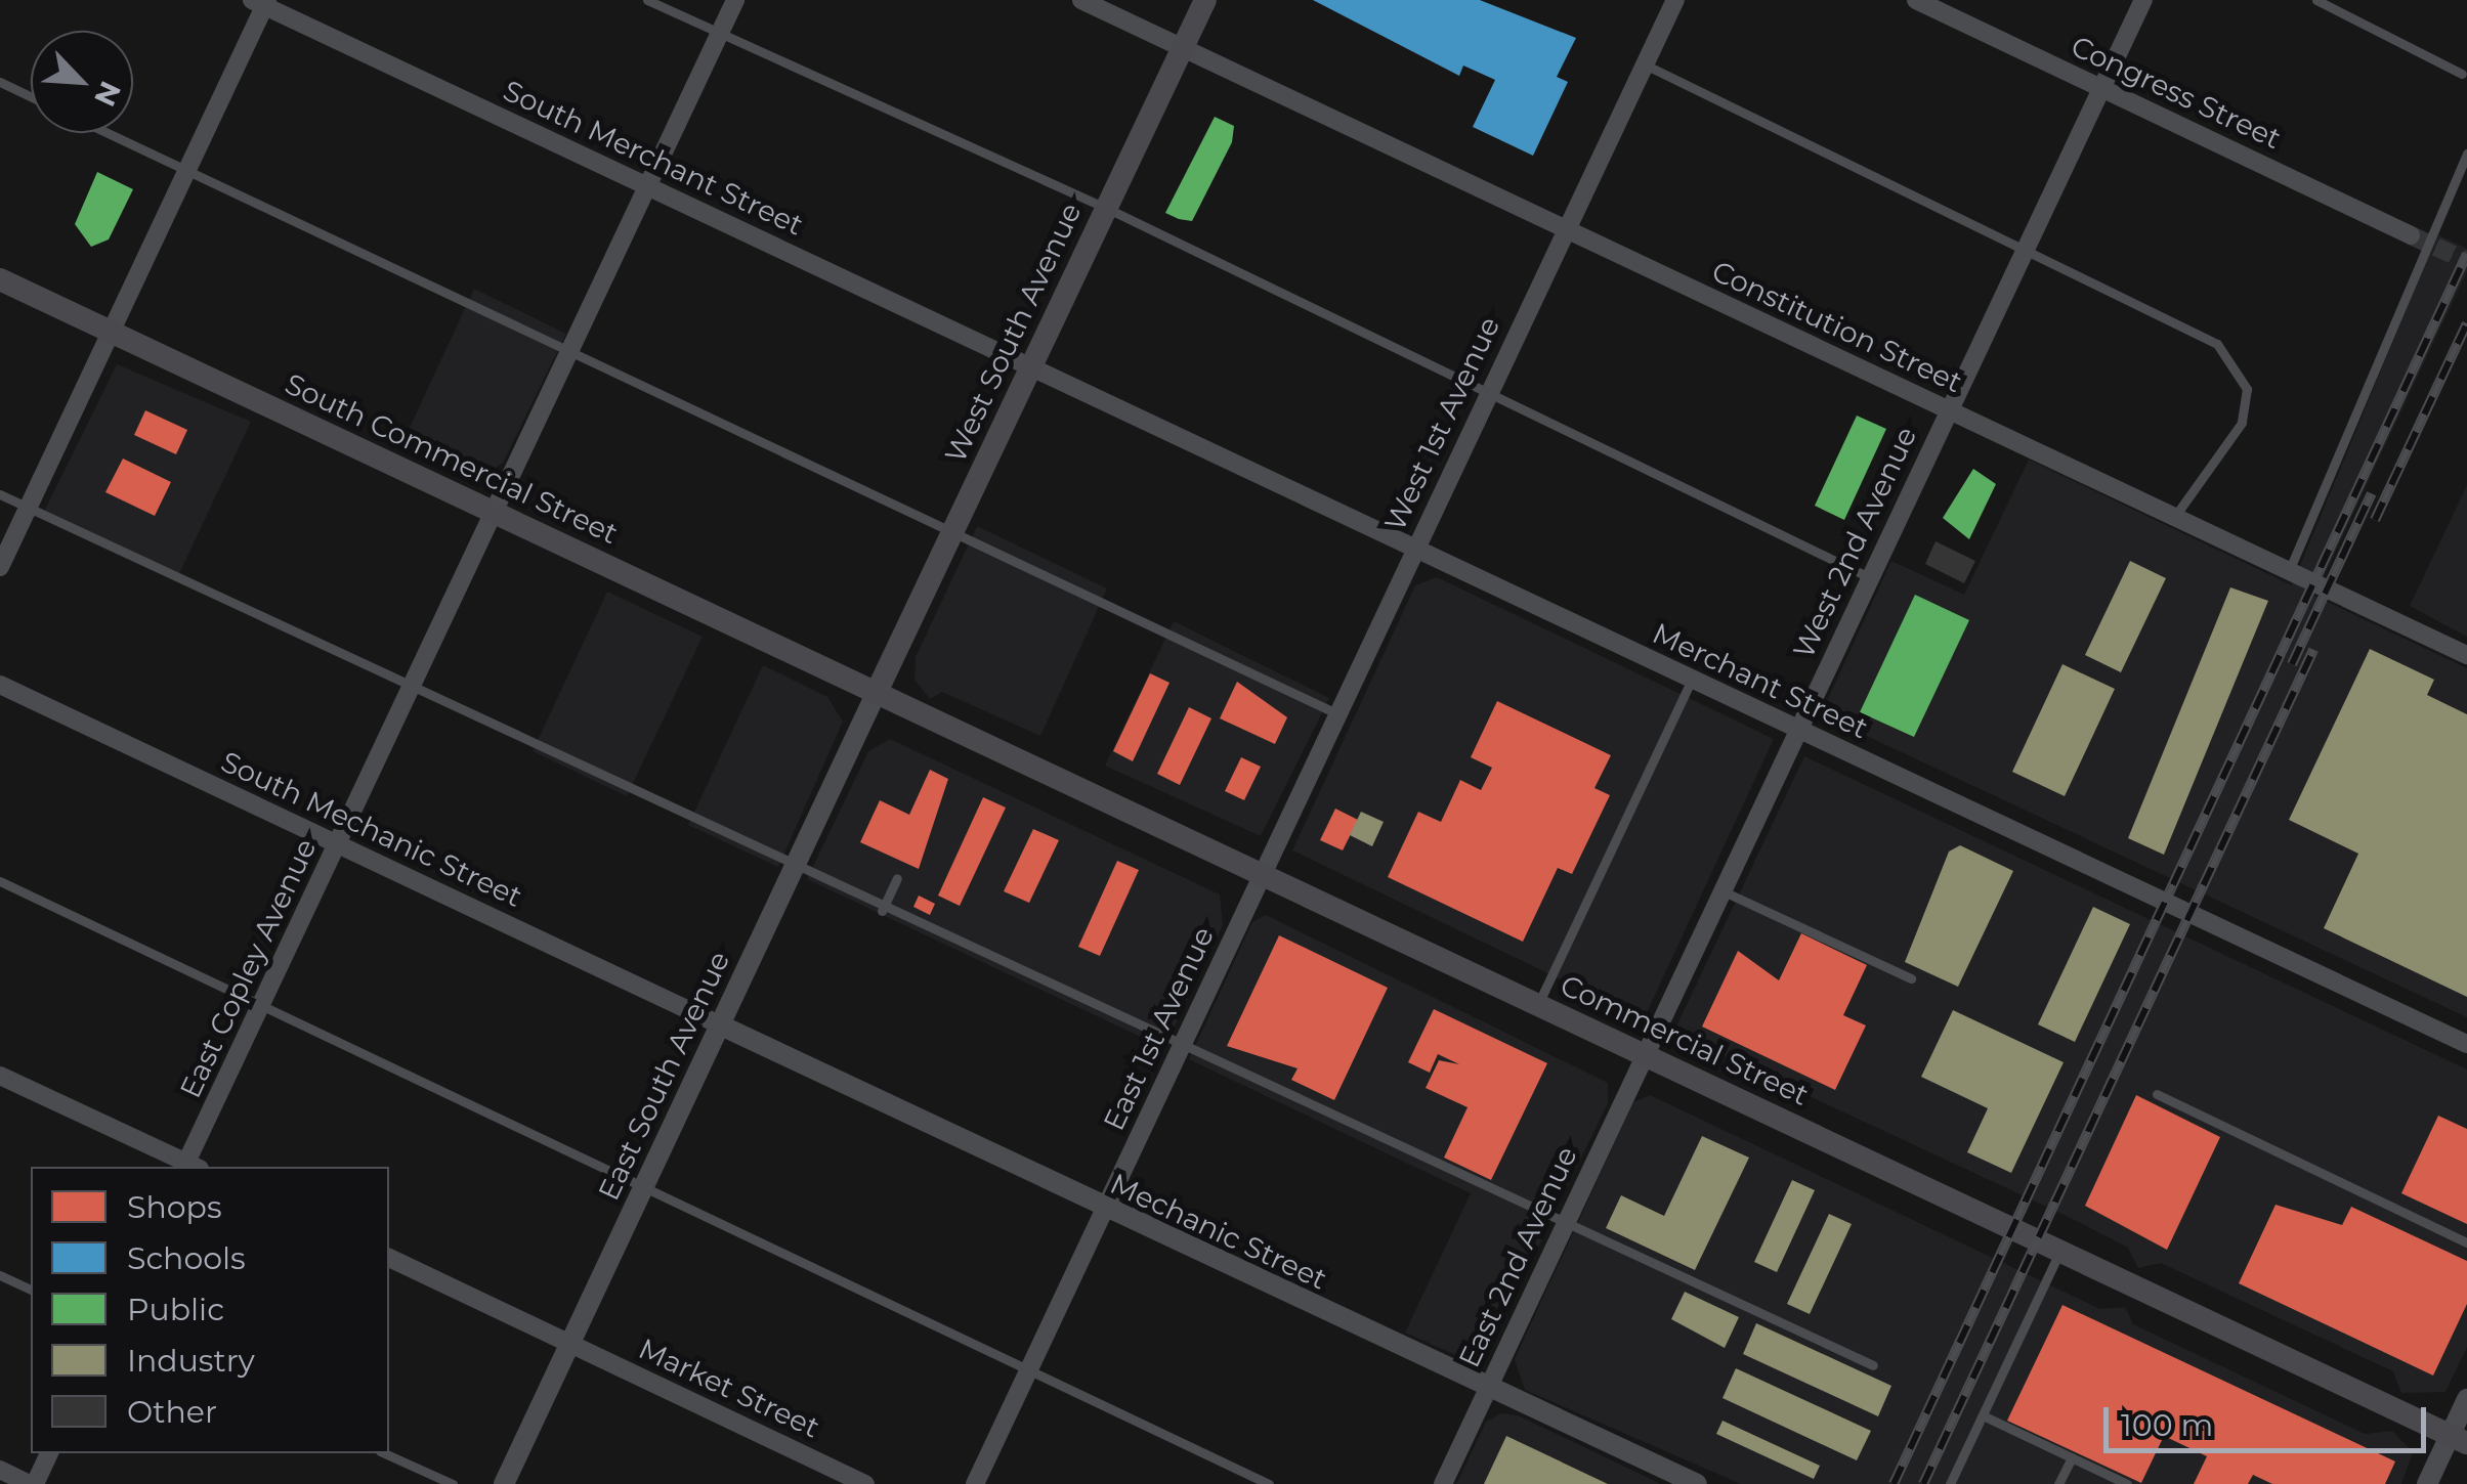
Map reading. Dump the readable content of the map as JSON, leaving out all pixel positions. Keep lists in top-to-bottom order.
{
  "streets": {
    "main road": ["West South Avenue", "South Commercial Street", "Commercial Street"],
    "street": [
      "Congress Street",
      "South Merchant Street",
      "Constitution Street",
      "West 1st Avenue",
      "West 2nd Avenue",
      "Merchant Street",
      "South Mechanic Street",
      "East Copley Avenue",
      "East 1st Avenue",
      "East South Avenue",
      "Mechanic Street",
      "East 2nd Avenue",
      "Market Street"
    ]
  },
  "crossings": [
    ["Congress Street", "West 2nd Avenue"],
    ["South Merchant Street", "West South Avenue"],
    ["South Merchant Street", "Merchant Street"],
    ["South Merchant Street", "East Copley Avenue"],
    ["Constitution Street", "West South Avenue"],
    ["Constitution Street", "West 1st Avenue"],
    ["Constitution Street", "West 2nd Avenue"],
    ["West South Avenue", "South Commercial Street"],
    ["West South Avenue", "Merchant Street"],
    ["West South Avenue", "Commercial Street"],
    ["West South Avenue", "East South Avenue"],
    ["West 1st Avenue", "Merchant Street"],
    ["West 1st Avenue", "East 1st Avenue"],
    ["West 1st Avenue", "Commercial Street"],
    ["South Commercial Street", "East Copley Avenue"],
    ["South Commercial Street", "Commercial Street"],
    ["South Commercial Street", "East South Avenue"],
    ["West 2nd Avenue", "Merchant Street"],
    ["West 2nd Avenue", "Commercial Street"],
    ["West 2nd Avenue", "East 2nd Avenue"],
    ["South Mechanic Street", "East Copley Avenue"],
    ["South Mechanic Street", "East South Avenue"],
    ["South Mechanic Street", "Mechanic Street"],
    ["East 1st Avenue", "Commercial Street"],
    ["East 1st Avenue", "Mechanic Street"],
    ["Commercial Street", "East South Avenue"],
    ["Commercial Street", "East 2nd Avenue"],
    ["East South Avenue", "Mechanic Street"],
    ["East South Avenue", "Market Street"],
    ["Mechanic Street", "East 2nd Avenue"]
  ],
  "legend": [
    "Shops",
    "Schools",
    "Public",
    "Industry",
    "Other"
  ],
  "scale_bar": "100 m",
  "north": "bottom right"
}
